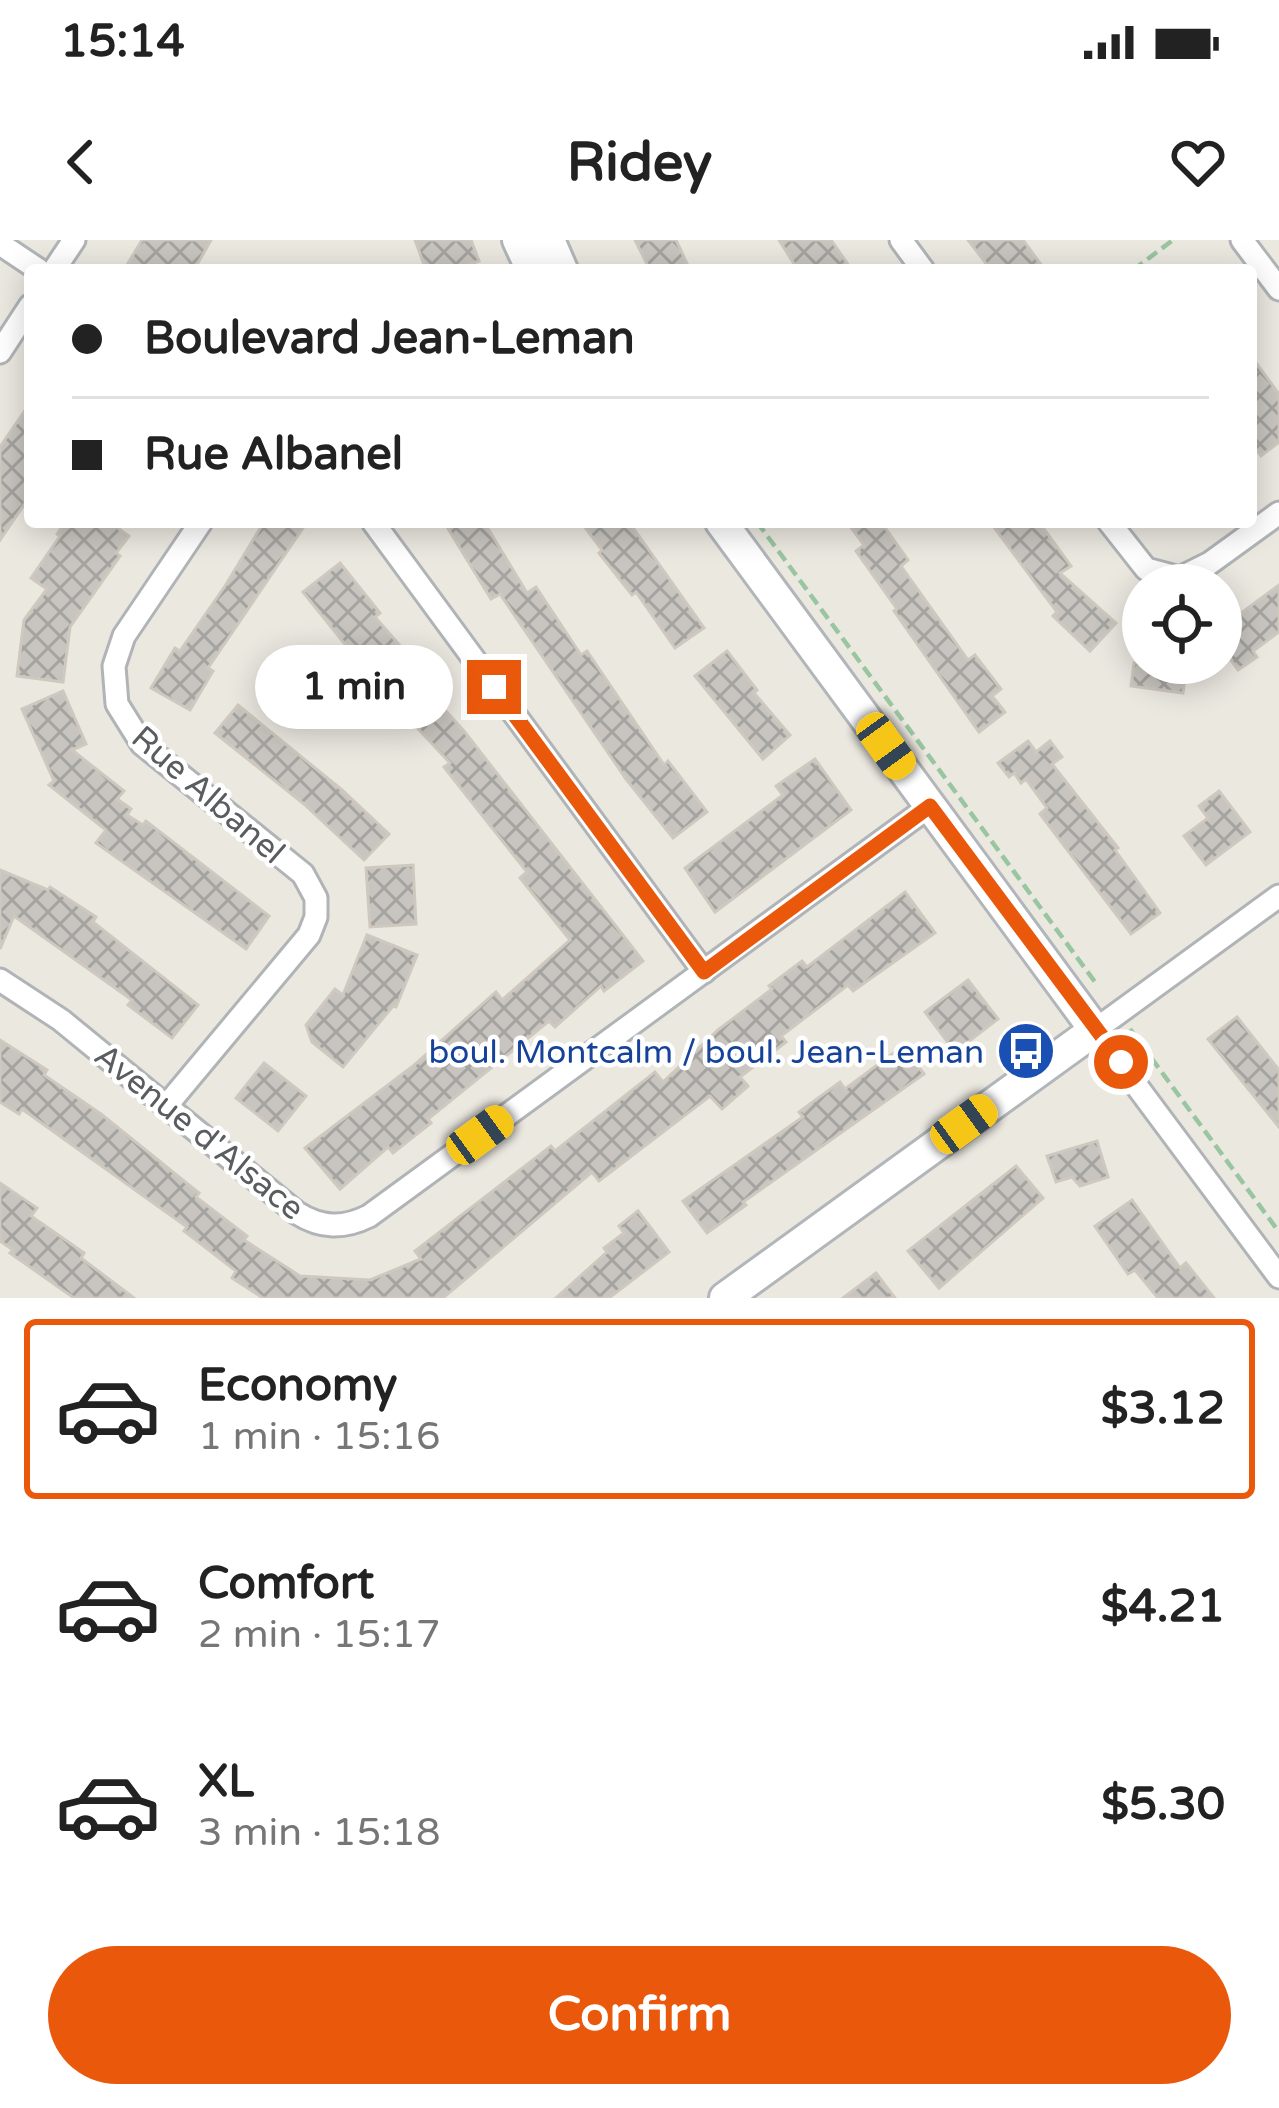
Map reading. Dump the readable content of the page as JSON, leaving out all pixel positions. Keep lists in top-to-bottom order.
{
  "streets": {
    "street": ["Rue Albanel", "Avenue d'Alsace"]
  },
  "crossings": [
    ["Rue Albanel", "Avenue d'Alsace"]
  ],
  "places": {
    "bus stop": ["boul. Montcalm / boul. Jean-Leman"]
  },
  "page": {
    "status": "15:14",
    "header": "Ridey",
    "banner": ["Boulevard Jean-Leman", "Rue Albanel"],
    "bubble": "1 min",
    "list": [
      {
        "name": "Economy",
        "note": "1 min · 15:16",
        "value": "$3.12"
      },
      {
        "name": "Comfort",
        "note": "2 min · 15:17",
        "value": "$4.21"
      },
      {
        "name": "XL",
        "note": "3 min · 15:18",
        "value": "$5.30"
      }
    ],
    "buttons": "Confirm"
  }
}
